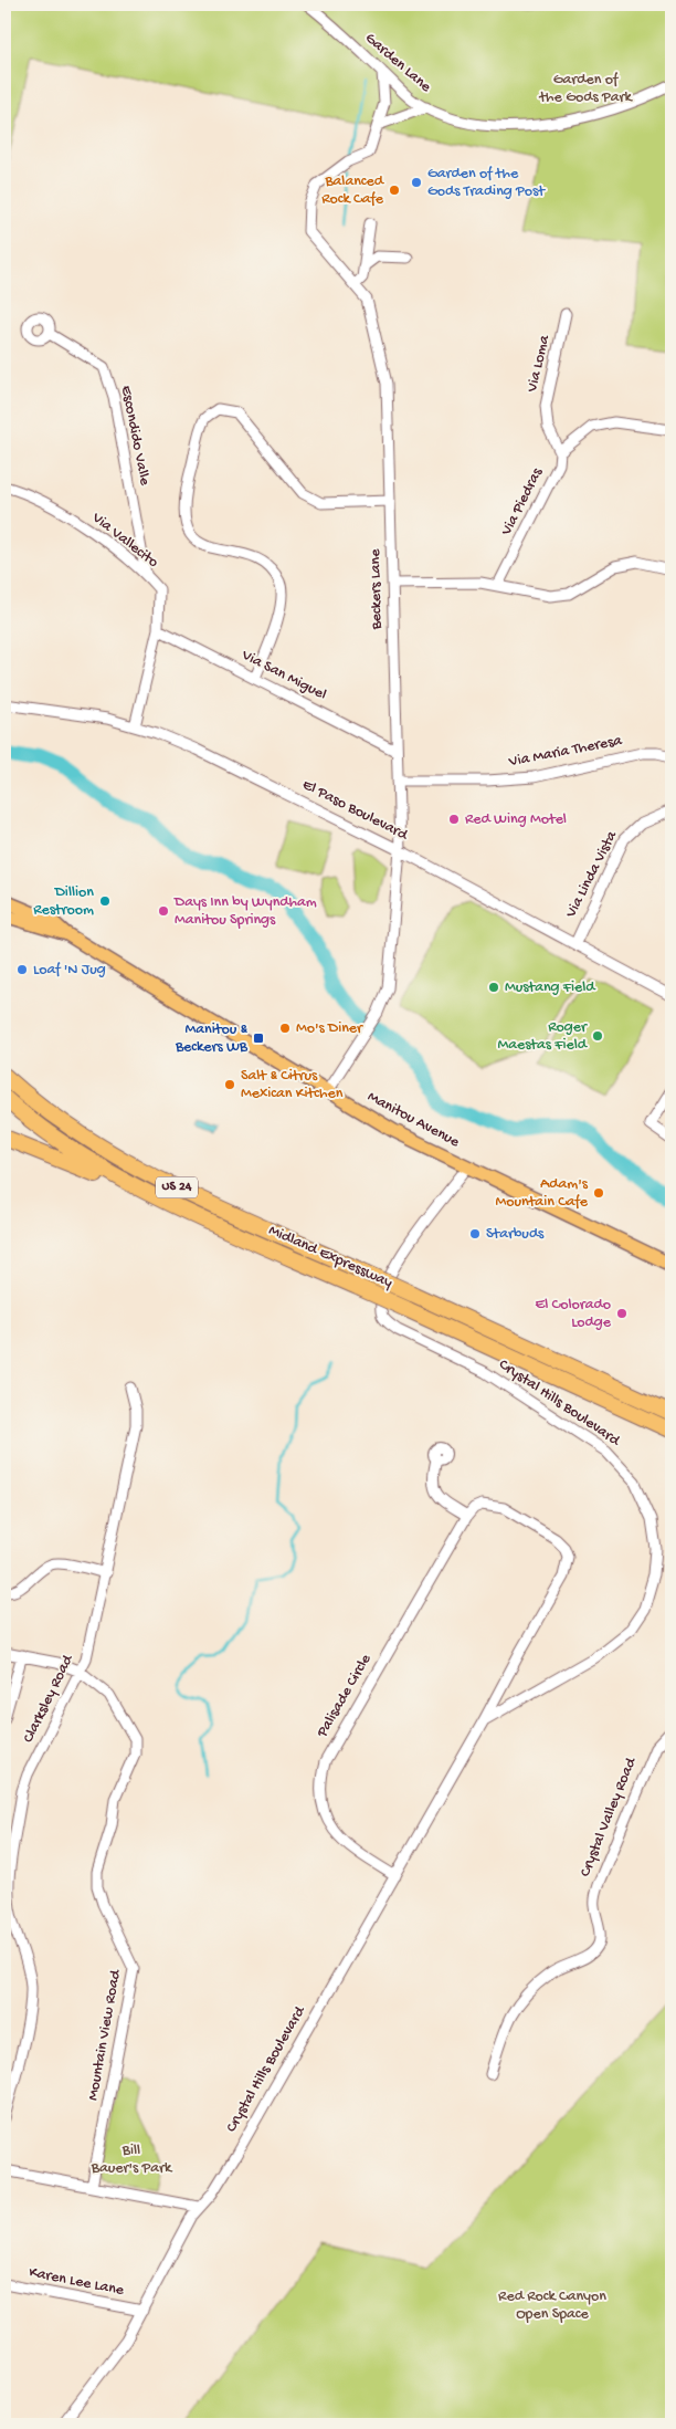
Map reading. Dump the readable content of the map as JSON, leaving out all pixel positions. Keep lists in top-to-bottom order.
{
  "streets": {
    "highway": ["US 24", "Midland Expressway"],
    "main road": ["Manitou Avenue"],
    "street": [
      "Garden Lane",
      "Via Loma",
      "Escondido Valle",
      "Via Piedras",
      "Via Vallecito",
      "Beckers Lane",
      "Via San Miguel",
      "Via Maria Theresa",
      "El Paso Boulevard",
      "Via Linda Vista",
      "Crystal Hills Boulevard",
      "Palisade Circle",
      "Clarksley Road",
      "Crystal Valley Road",
      "Mountain View Road",
      "Karen Lee Lane"
    ]
  },
  "crossings": [
    ["Garden Lane", "Beckers Lane"],
    ["Via Loma", "Via Piedras"],
    ["Escondido Valle", "Via Vallecito"],
    ["Via Vallecito", "Via San Miguel"],
    ["Via Vallecito", "El Paso Boulevard"],
    ["Beckers Lane", "Via San Miguel"],
    ["Beckers Lane", "Via Maria Theresa"],
    ["Beckers Lane", "El Paso Boulevard"],
    ["Beckers Lane", "Manitou Avenue"],
    ["El Paso Boulevard", "Via Linda Vista"],
    ["Manitou Avenue", "Crystal Hills Boulevard"],
    ["Crystal Hills Boulevard", "Palisade Circle"],
    ["Crystal Hills Boulevard", "Karen Lee Lane"],
    ["Clarksley Road", "Mountain View Road"]
  ],
  "parks": ["Garden of the Gods Park", "Bill Bauer's Park", "Red Rock Canyon Open Space"],
  "places": {
    "other": [
      "Garden of the Gods Trading Post",
      "Balanced Rock Cafe",
      "Red Wing Motel",
      "Dillion Restroom",
      "Days Inn by Wyndham Manitou Springs",
      "Loaf 'N Jug",
      "Mustang Field",
      "Mo's Diner",
      "Roger Maestas Field",
      "Salt & Citrus Mexican Kitchen",
      "Adam's Mountain Cafe",
      "Starbuds",
      "El Colorado Lodge"
    ],
    "transit": ["Manitou & Beckers WB"]
  }
}
